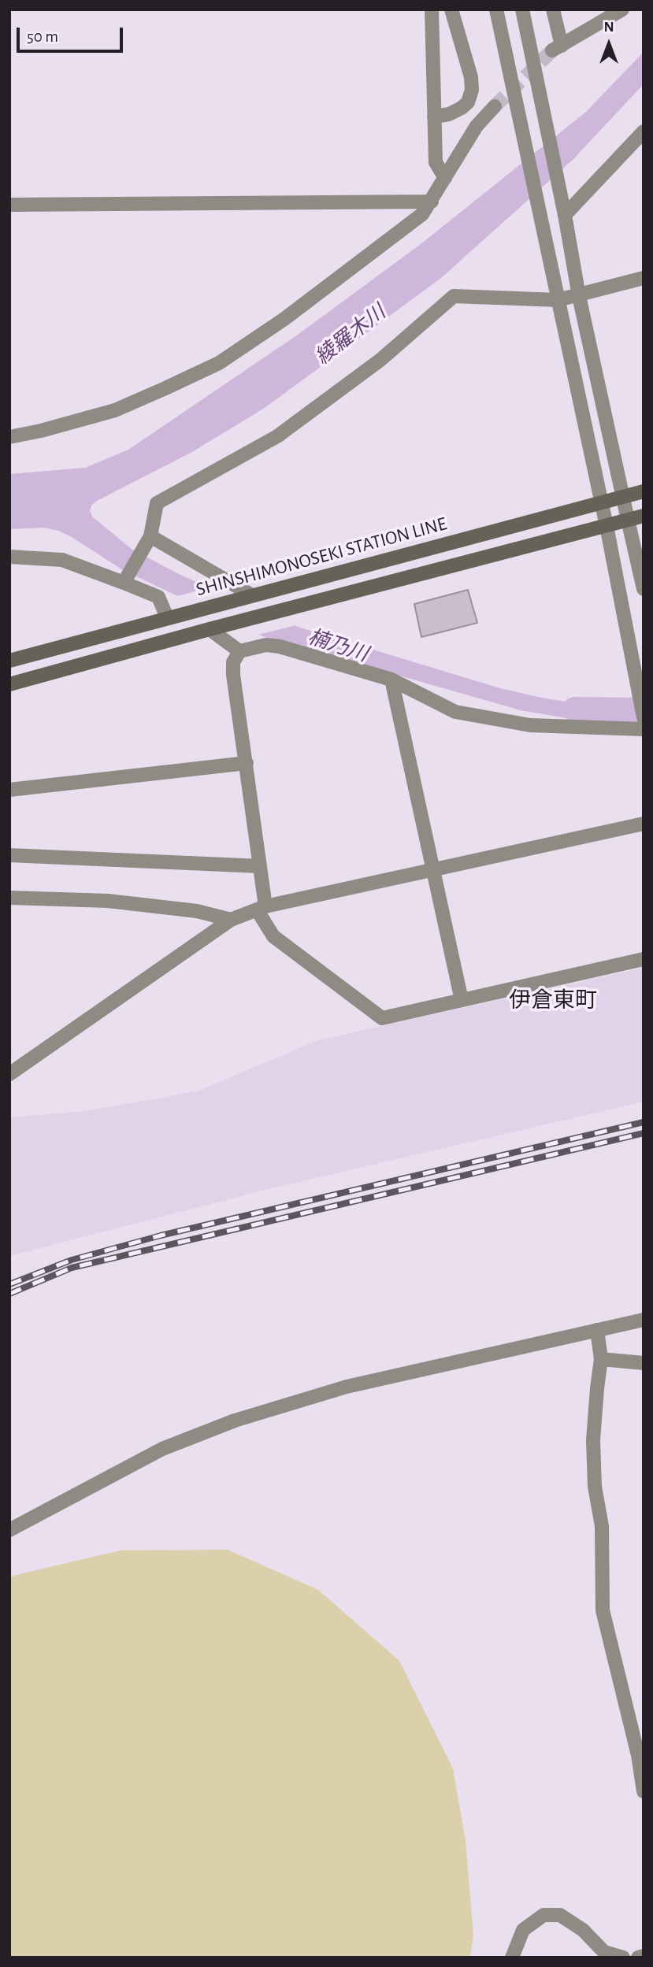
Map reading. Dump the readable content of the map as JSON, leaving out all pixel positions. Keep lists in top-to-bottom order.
{
  "streets": {
    "main road": ["SHINSHIMONOSEKI STATION LINE"]
  },
  "districts": ["伊倉東町"],
  "water": ["綾羅木川", "楠乃川"],
  "scale_bar": "50 m",
  "north": "top"
}
